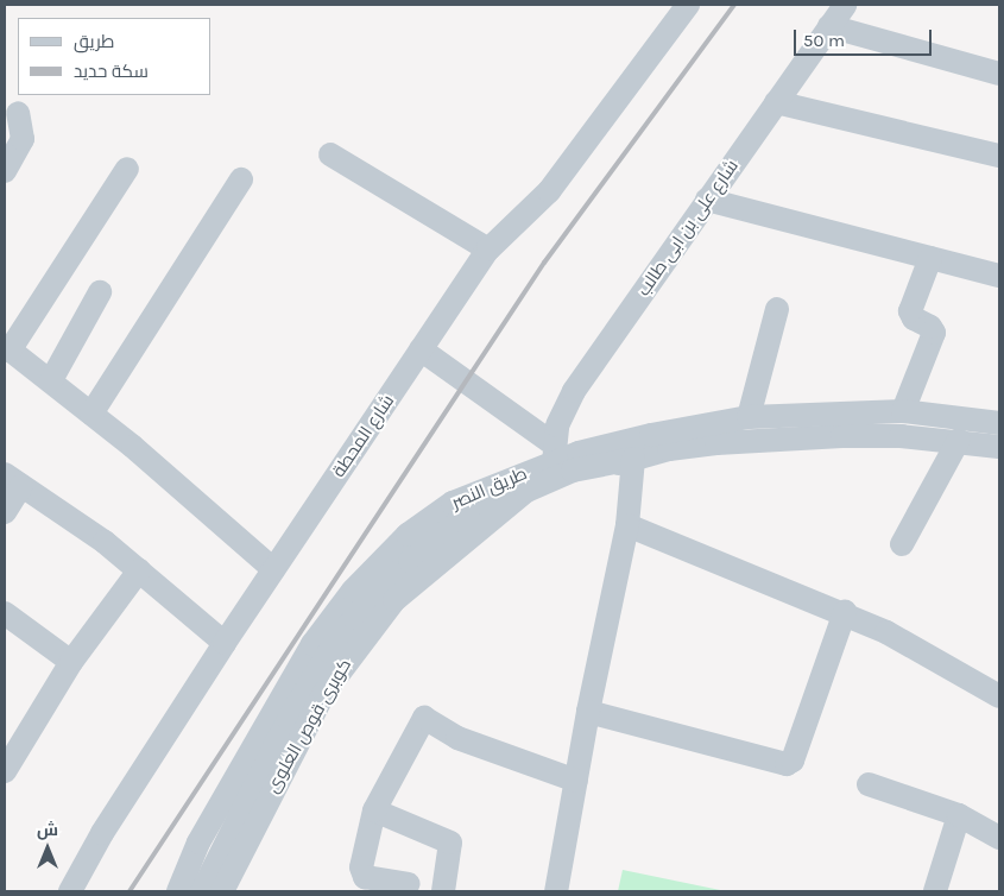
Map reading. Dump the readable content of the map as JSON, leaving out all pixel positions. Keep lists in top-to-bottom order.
{
  "streets": {
    "street": [
      "شارع على بن ابى طالب",
      "شارع المحطة",
      "طريق النصر",
      "كوبرى قوص العلوى"
    ]
  },
  "crossings": [
    ["شارع على بن ابى طالب", "طريق النصر"],
    ["طريق النصر", "كوبرى قوص العلوى"]
  ],
  "legend": ["طريق", "سكة حديد"],
  "scale_bar": "50 m",
  "north": "top"
}
